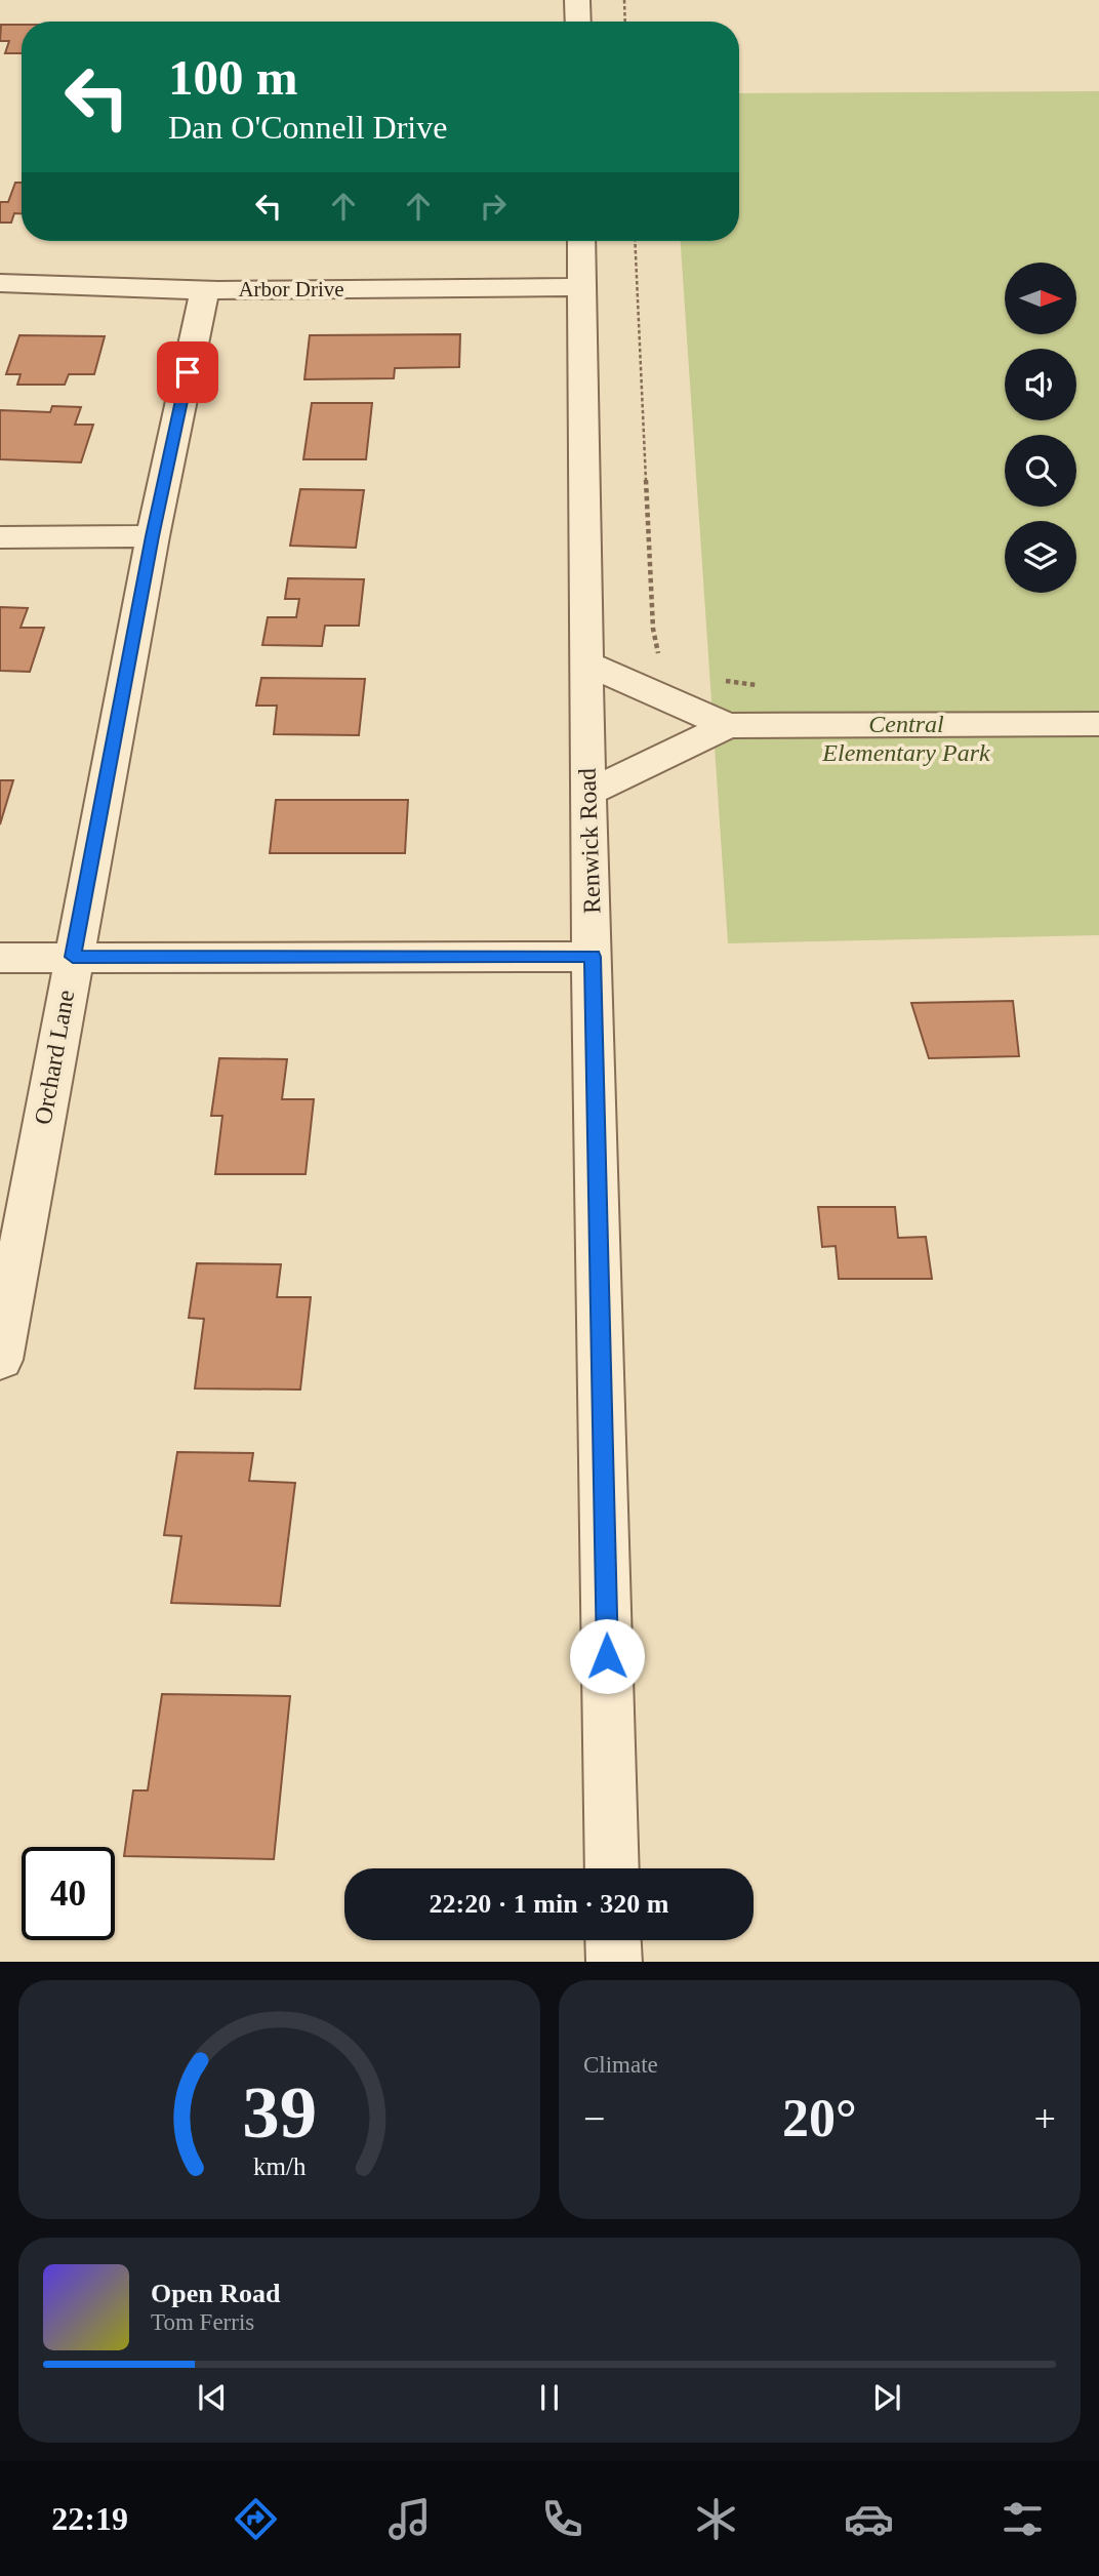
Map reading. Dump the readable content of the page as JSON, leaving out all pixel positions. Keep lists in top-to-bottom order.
{
  "streets": {
    "street": ["Arbor Drive", "Renwick Road", "Orchard Lane"]
  },
  "crossings": [
    ["Arbor Drive", "Renwick Road"],
    ["Arbor Drive", "Orchard Lane"]
  ],
  "parks": ["Central Elementary Park"],
  "north": "right",
  "page": {
    "turn": ["100 m", "Dan O'Connell Drive"],
    "limit": "40",
    "trip": "22:20 · 1 min · 320 m",
    "tile": "Climate",
    "heat": ["−", "20°", "+"],
    "song": ["Open Road", "Tom Ferris"],
    "tabs": "22:19",
    "gauge": ["39", "km/h"]
  }
}
